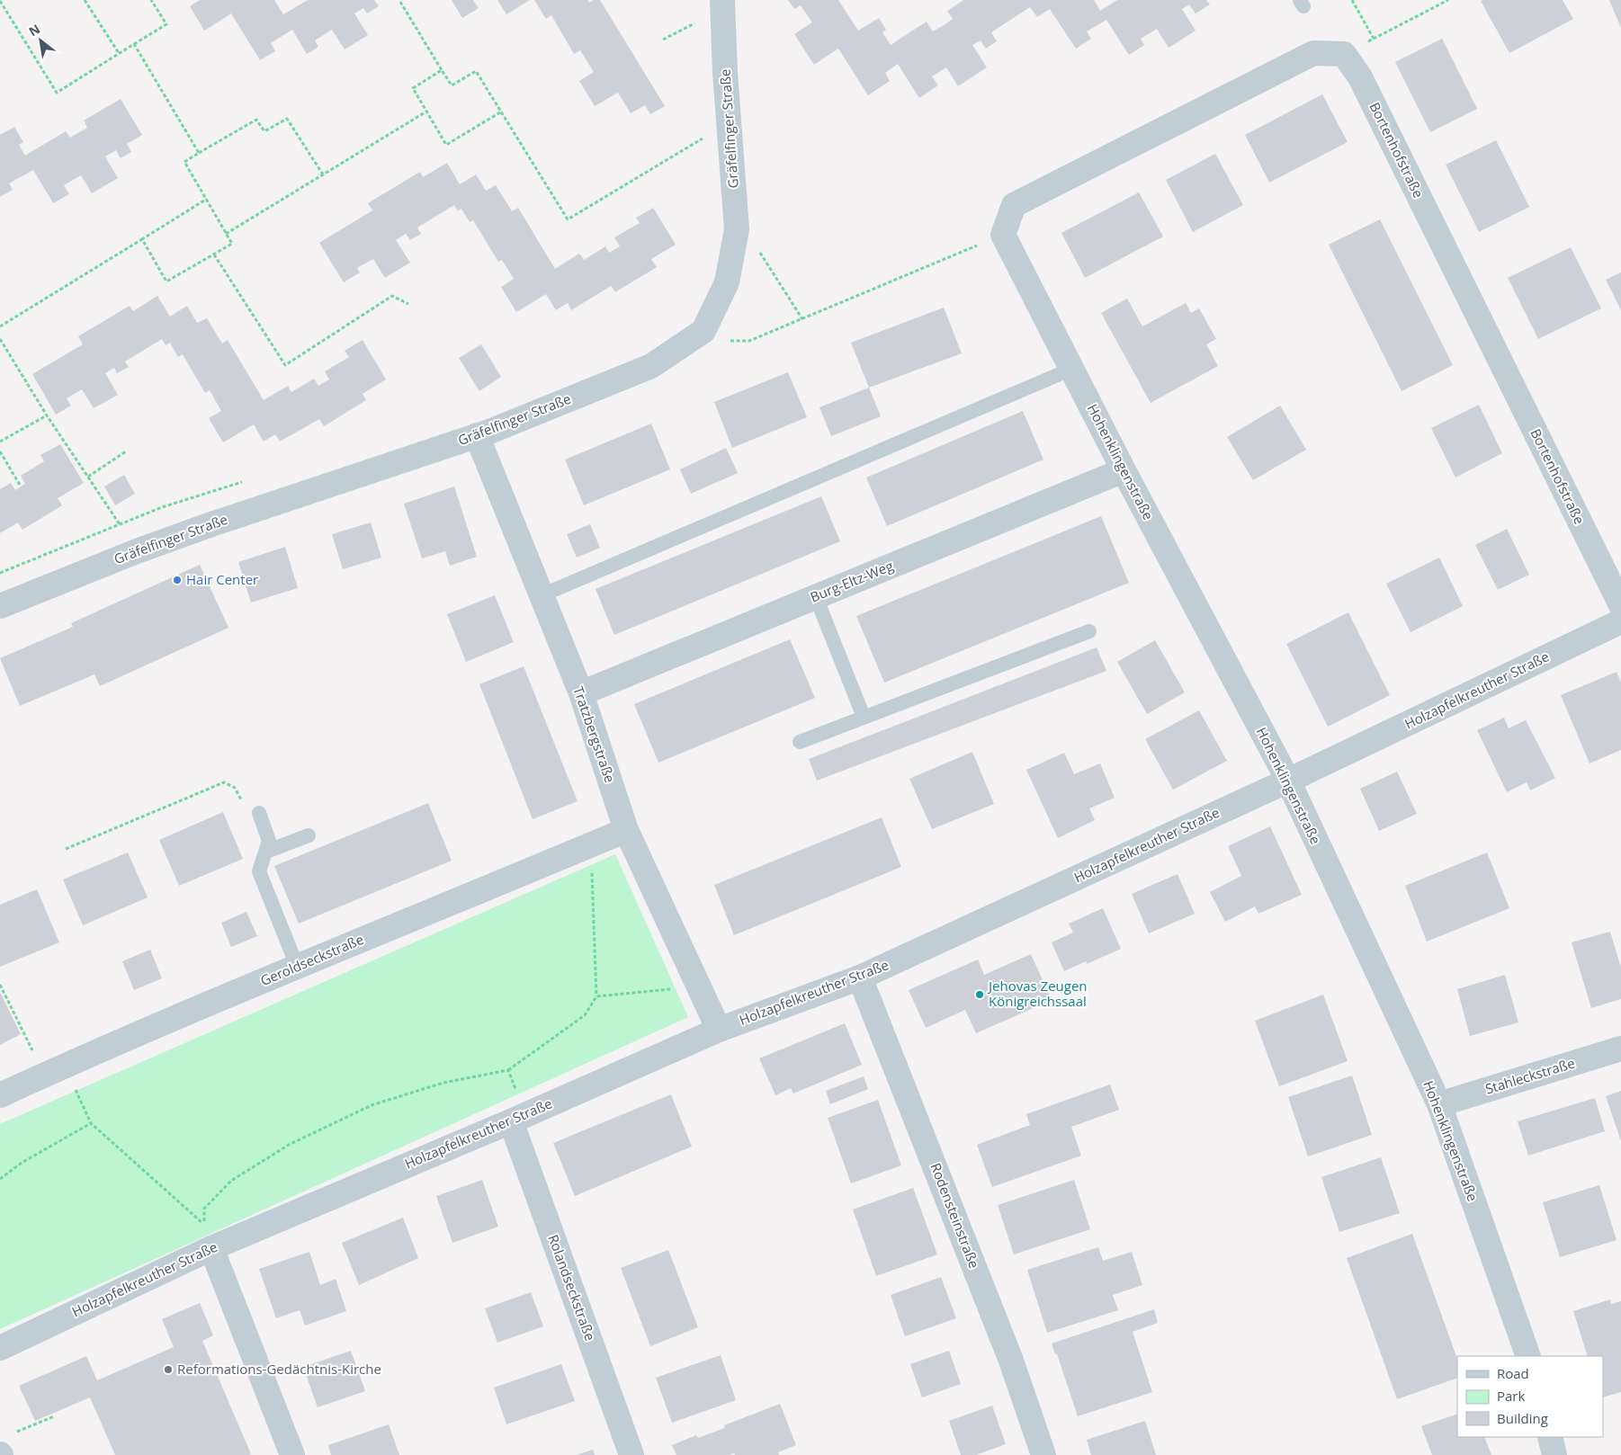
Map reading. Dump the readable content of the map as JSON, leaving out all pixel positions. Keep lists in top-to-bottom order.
{
  "streets": {
    "street": [
      "Gräfelfinger Straße",
      "Bortenhofstraße",
      "Hohenklingenstraße",
      "Burg-Eltz-Weg",
      "Holzapfelkreuther Straße",
      "Tratzbergstraße",
      "Geroldseckstraße",
      "Stahleckstraße",
      "Rodensteinstraße",
      "Rolandseckstraße"
    ]
  },
  "crossings": [
    ["Gräfelfinger Straße", "Tratzbergstraße"],
    ["Hohenklingenstraße", "Burg-Eltz-Weg"],
    ["Hohenklingenstraße", "Holzapfelkreuther Straße"],
    ["Hohenklingenstraße", "Stahleckstraße"],
    ["Burg-Eltz-Weg", "Tratzbergstraße"],
    ["Holzapfelkreuther Straße", "Tratzbergstraße"],
    ["Holzapfelkreuther Straße", "Rodensteinstraße"],
    ["Holzapfelkreuther Straße", "Rolandseckstraße"],
    ["Tratzbergstraße", "Geroldseckstraße"]
  ],
  "places": ["Hair Center", "Jehovas Zeugen Königreichssaal", "Reformations-Gedächtnis-Kirche"],
  "legend": ["Road", "Park", "Building"],
  "north": "top left"
}
